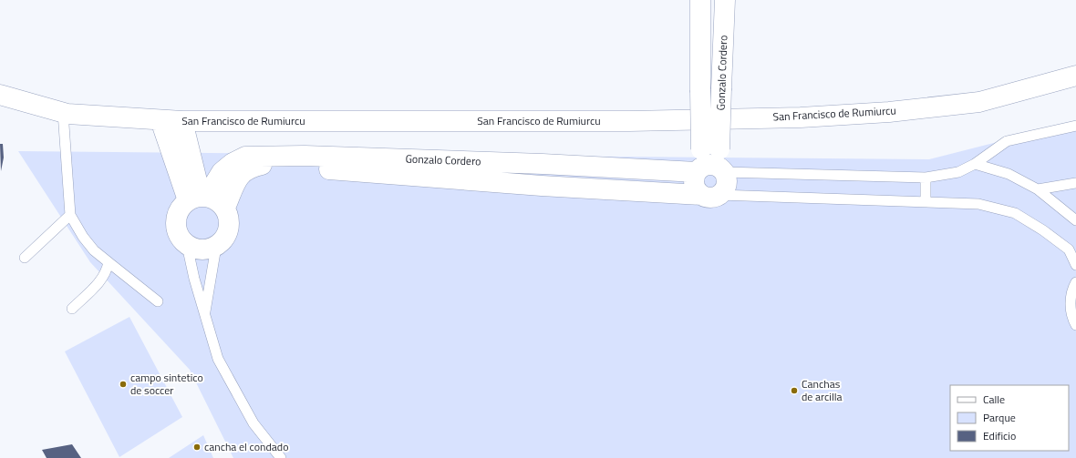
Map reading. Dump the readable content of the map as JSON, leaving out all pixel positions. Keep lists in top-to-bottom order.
{
  "streets": {
    "street": ["Gonzalo Cordero", "San Francisco de Rumiurcu"]
  },
  "places": ["campo sintetico de soccer", "Canchas de arcilla", "cancha el condado"],
  "legend": ["Calle", "Parque", "Edificio"]
}
